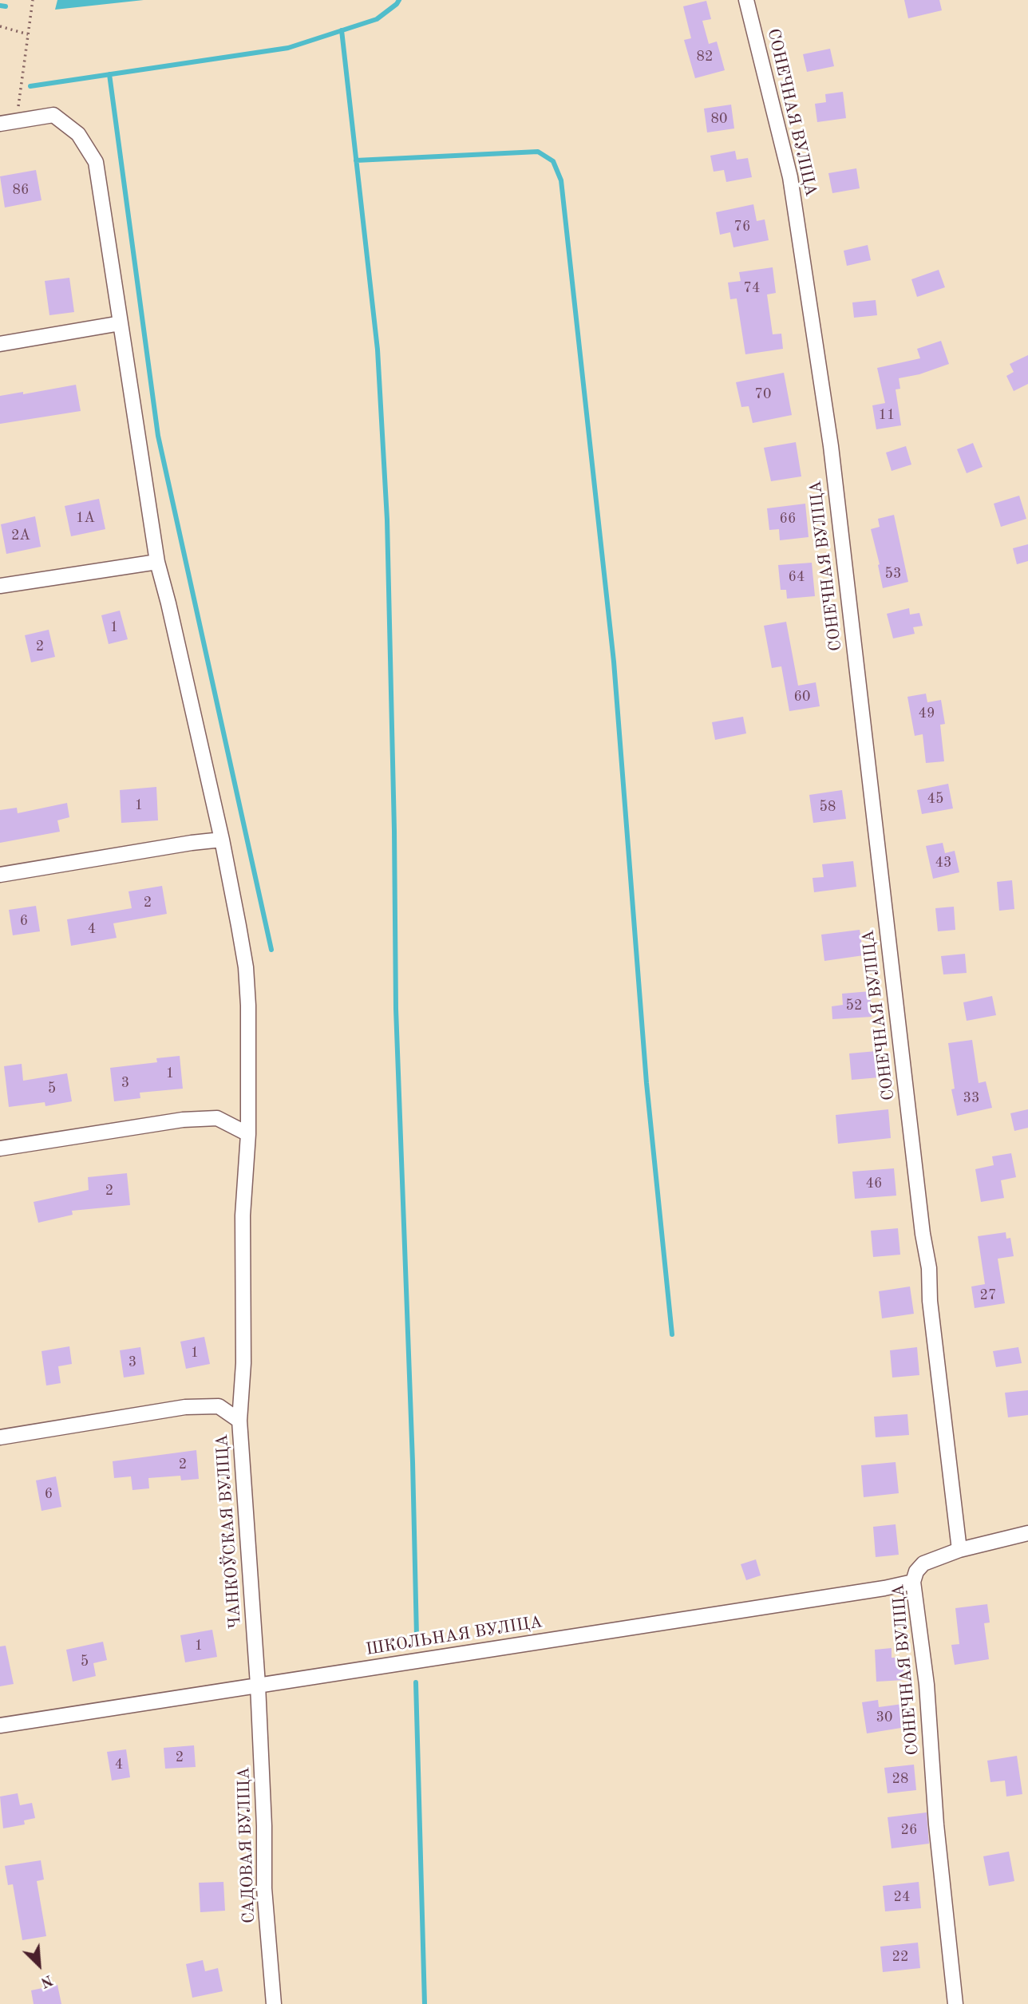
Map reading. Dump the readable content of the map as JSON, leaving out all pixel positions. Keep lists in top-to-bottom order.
{
  "streets": {
    "street": [
      "СОНЕЧНАЯ ВУЛІЦА",
      "ЧАНКОЎСКАЯ ВУЛІЦА",
      "ШКОЛЬНАЯ ВУЛІЦА",
      "САДОВАЯ ВУЛІЦА"
    ]
  },
  "crossings": [
    ["СОНЕЧНАЯ ВУЛІЦА", "ШКОЛЬНАЯ ВУЛІЦА"],
    ["ЧАНКОЎСКАЯ ВУЛІЦА", "ШКОЛЬНАЯ ВУЛІЦА"],
    ["ЧАНКОЎСКАЯ ВУЛІЦА", "САДОВАЯ ВУЛІЦА"],
    ["ШКОЛЬНАЯ ВУЛІЦА", "САДОВАЯ ВУЛІЦА"]
  ],
  "house_numbers": [
    "82",
    "80",
    "86",
    "76",
    "74",
    "70",
    "11",
    "1А",
    "66",
    "2А",
    "53",
    "64",
    "1",
    "2",
    "60",
    "49",
    "45",
    "1",
    "58",
    "43",
    "2",
    "6",
    "4",
    "52",
    "1",
    "3",
    "5",
    "33",
    "46",
    "2",
    "27",
    "1",
    "3",
    "2",
    "6",
    "1",
    "5",
    "30",
    "2",
    "4",
    "28",
    "26",
    "24",
    "22"
  ],
  "north": "bottom right"
}
